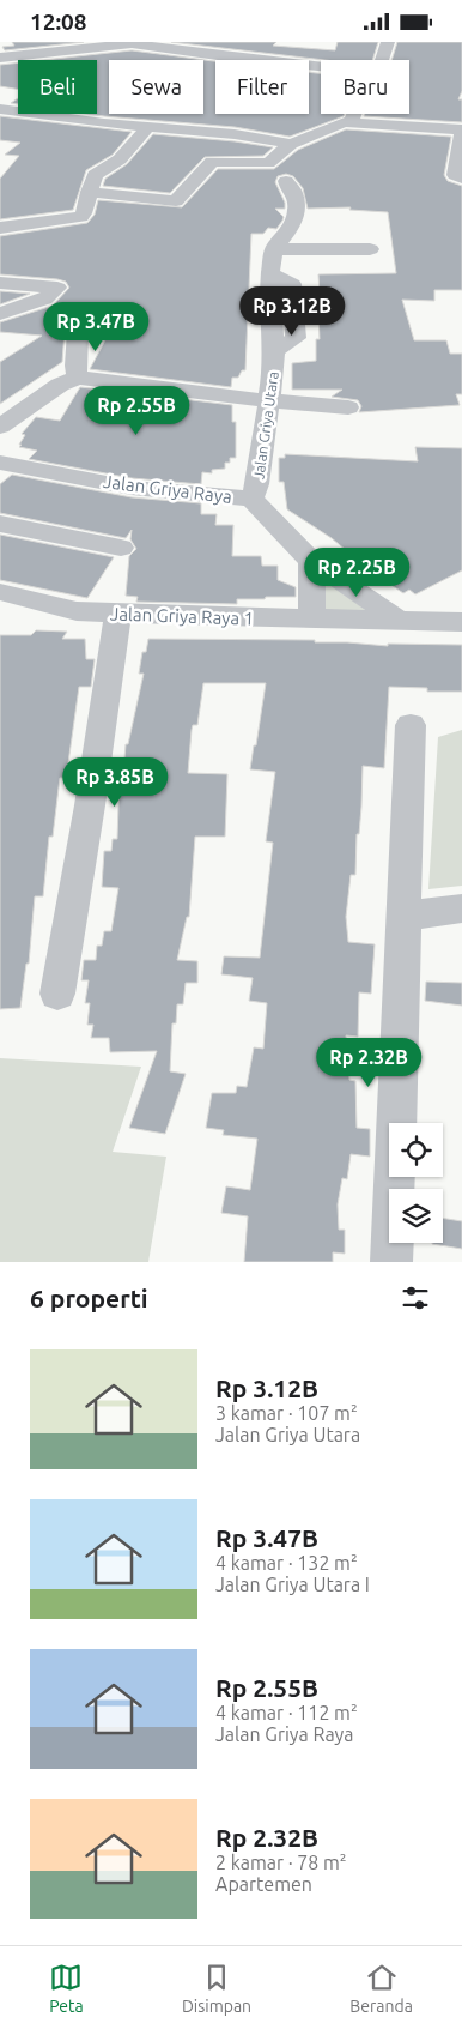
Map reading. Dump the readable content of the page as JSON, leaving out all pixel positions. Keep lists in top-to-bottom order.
{
  "streets": {
    "street": ["Jalan Griya Utara", "Jalan Griya Raya", "Jalan Griya Raya 1"]
  },
  "crossings": [
    ["Jalan Griya Utara", "Jalan Griya Raya"],
    ["Jalan Griya Raya", "Jalan Griya Raya 1"]
  ],
  "page": {
    "status": "12:08",
    "chip": [
      "Beli",
      "Sewa",
      "Filter",
      "Baru"
    ],
    "price": [
      "Rp 3.12B",
      "Rp 3.47B",
      "Rp 2.55B",
      "Rp 2.25B",
      "Rp 3.85B",
      "Rp 2.32B"
    ],
    "heading": "6 properti",
    "list": [
      {
        "name": "Rp 3.12B",
        "note": "3 kamar · 107 m² · Jalan Griya Utara"
      },
      {
        "name": "Rp 3.47B",
        "note": "4 kamar · 132 m² · Jalan Griya Utara I"
      },
      {
        "name": "Rp 2.55B",
        "note": "4 kamar · 112 m² · Jalan Griya Raya"
      },
      {
        "name": "Rp 2.32B",
        "note": "2 kamar · 78 m² · Apartemen"
      }
    ],
    "tabs": ["Peta", "Disimpan", "Beranda"]
  }
}
